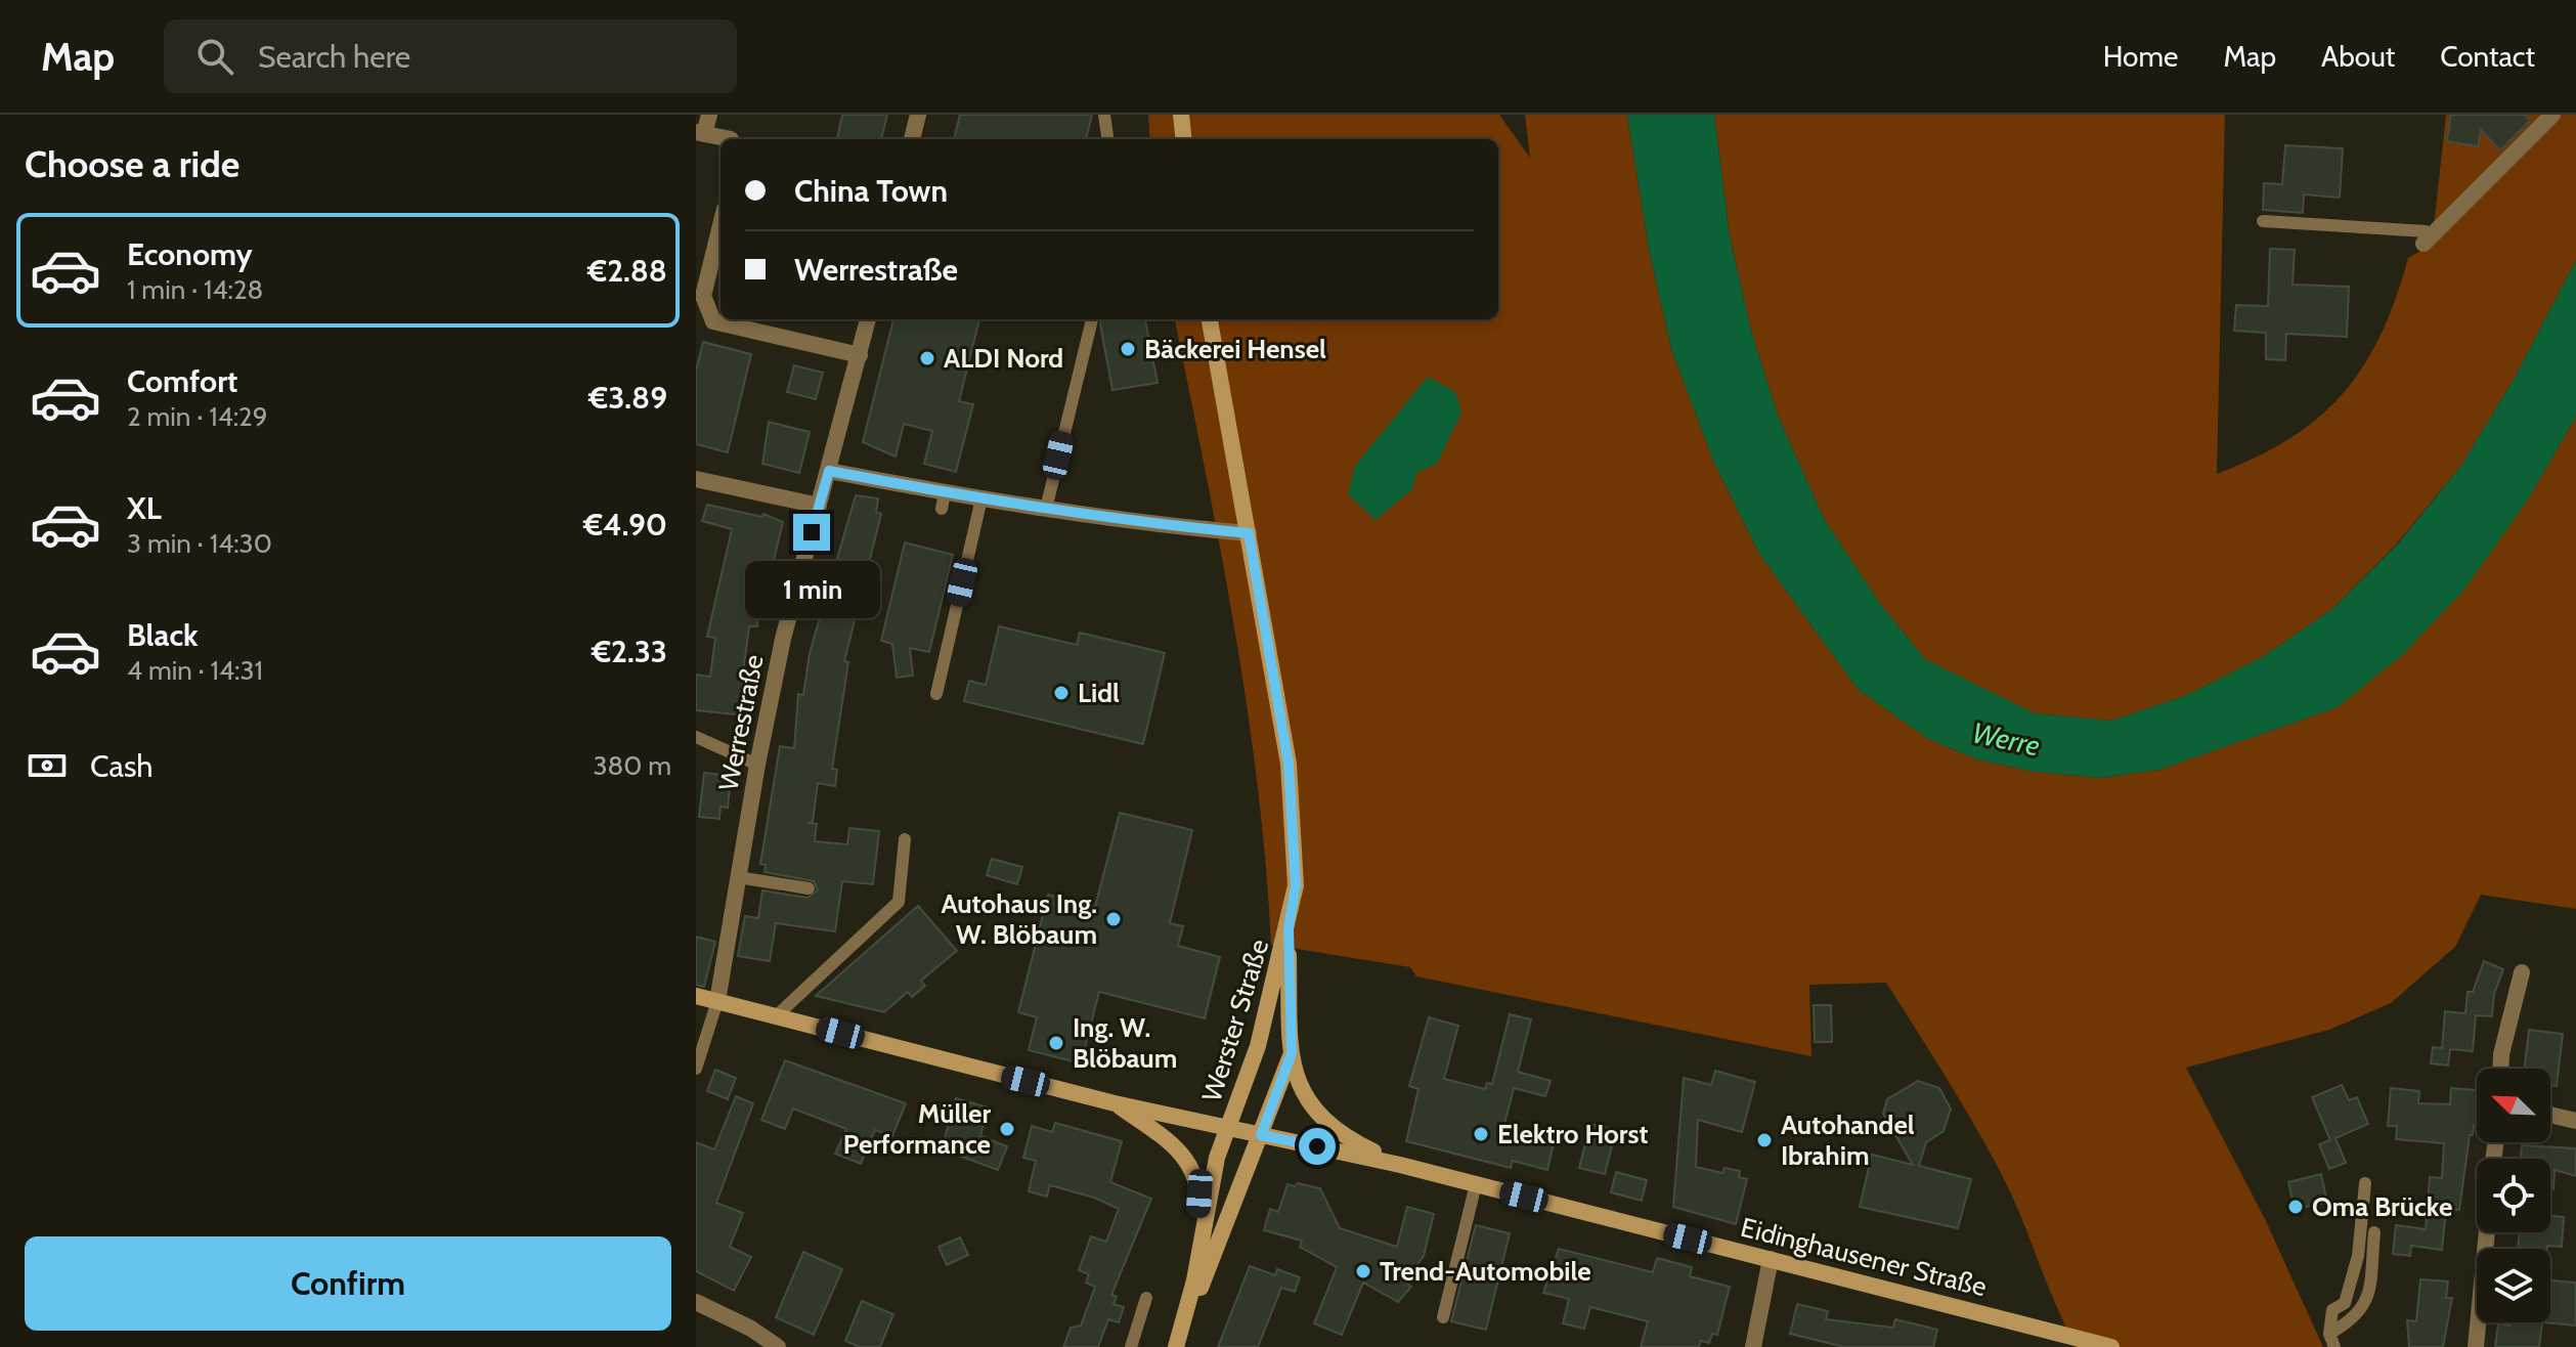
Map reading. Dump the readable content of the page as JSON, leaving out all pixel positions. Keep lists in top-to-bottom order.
{
  "streets": {
    "main road": ["Werster Straße", "Eidinghausener Straße"],
    "street": ["Werrestraße"]
  },
  "crossings": [
    ["Werrestraße", "Eidinghausener Straße"],
    ["Werster Straße", "Eidinghausener Straße"]
  ],
  "water": ["Werre"],
  "places": [
    "Bäckerei Hensel",
    "ALDI Nord",
    "Lidl",
    "Autohaus Ing. W. Blöbaum",
    "Ing. W. Blöbaum",
    "Müller Performance",
    "Elektro Horst",
    "Autohandel Ibrahim",
    "Oma Brücke",
    "Trend-Automobile"
  ],
  "north": "top left",
  "page": {
    "header": "Map",
    "search": "Search here",
    "nav": [
      "Home",
      "Map",
      "About",
      "Contact"
    ],
    "heading": "Choose a ride",
    "banner": ["China Town", "Werrestraße"],
    "list": [
      {
        "name": "Economy",
        "note": "1 min · 14:28",
        "value": "€2.88"
      },
      {
        "name": "Comfort",
        "note": "2 min · 14:29",
        "value": "€3.89"
      },
      {
        "name": "XL",
        "note": "3 min · 14:30",
        "value": "€4.90"
      },
      {
        "name": "Black",
        "note": "4 min · 14:31",
        "value": "€2.33"
      }
    ],
    "bubble": "1 min",
    "pay": ["Cash", "380 m"],
    "buttons": "Confirm"
  }
}
